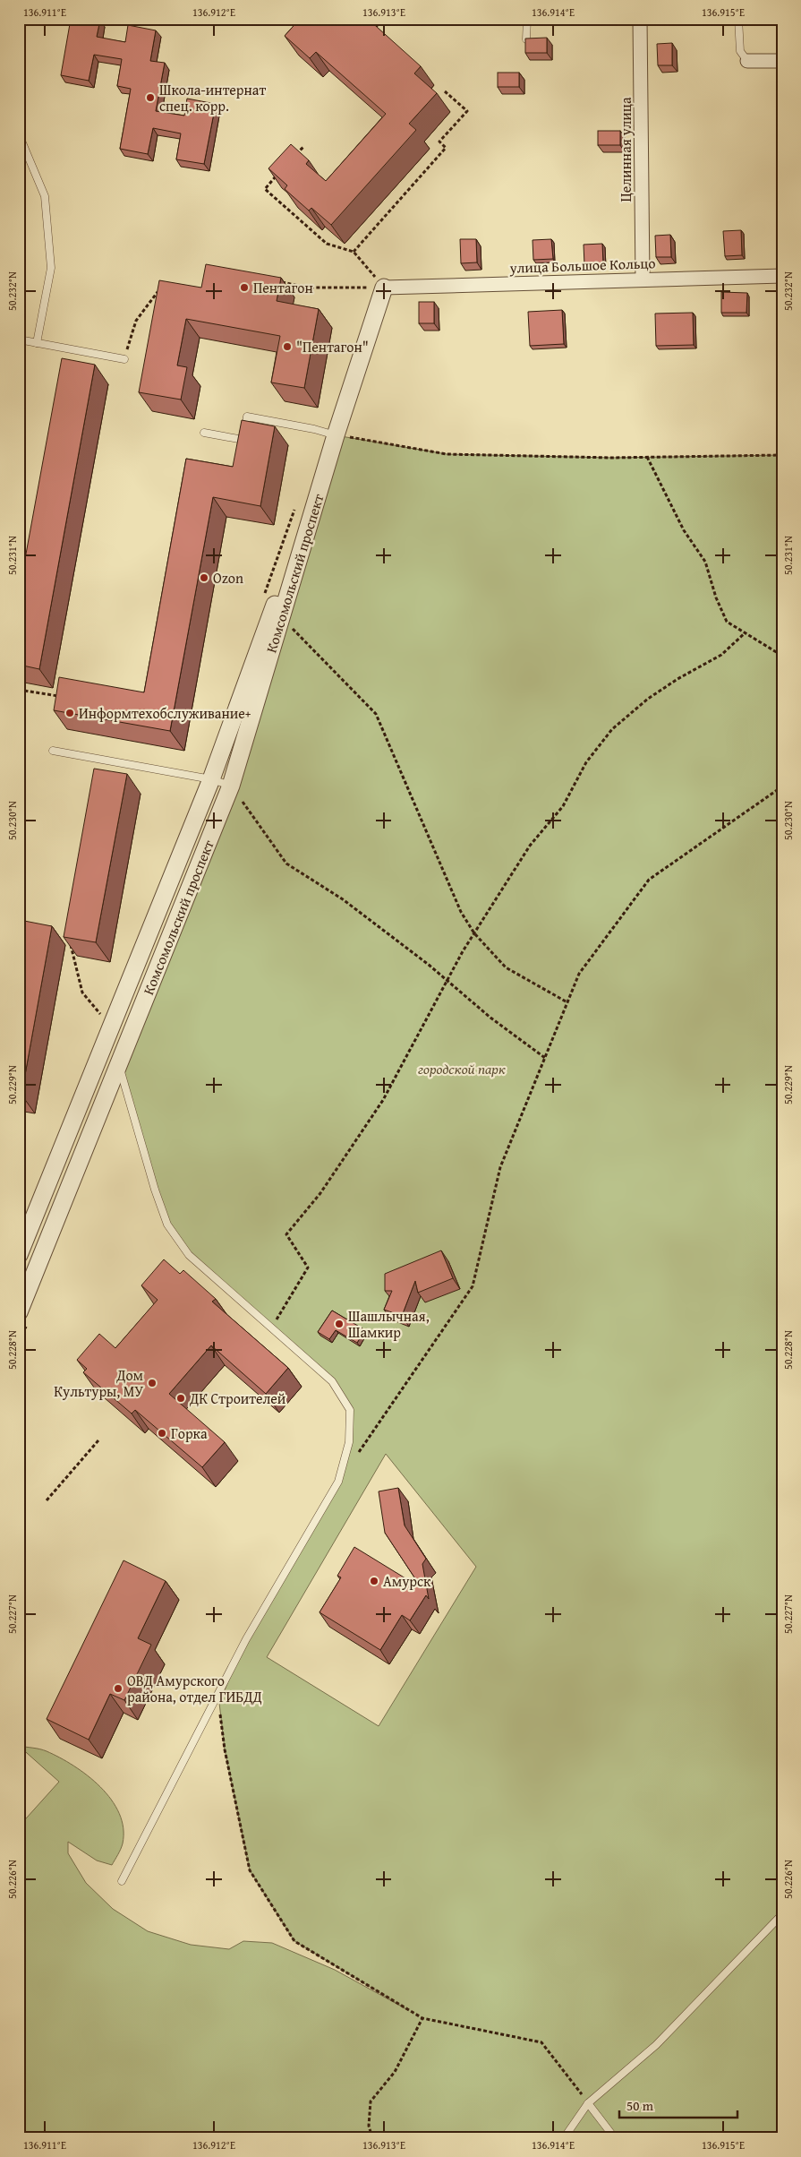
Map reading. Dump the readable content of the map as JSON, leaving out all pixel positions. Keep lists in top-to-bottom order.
{
  "streets": {
    "street": ["Целинная улица", "улица Большое Кольцо", "Комсомольский проспект"]
  },
  "crossings": [
    ["Целинная улица", "улица Большое Кольцо"],
    ["улица Большое Кольцо", "Комсомольский проспект"]
  ],
  "parks": ["городской парк"],
  "places": [
    "Школа-интернат спец. корр.",
    "Пентагон",
    "\"Пентагон\"",
    "Ozon",
    "Информтехобслуживание+",
    "Шашлычная, Шамкир",
    "Дом Культуры, МУ",
    "ДК Строителей",
    "Горка",
    "Амурск",
    "ОВД Амурского района, отдел ГИБДД"
  ],
  "scale_bar": "50 m",
  "coordinates": [
    "136.911°E",
    "136.912°E",
    "136.913°E",
    "136.914°E",
    "136.915°E",
    "50.232°N",
    "50.231°N",
    "50.230°N",
    "50.229°N",
    "50.228°N",
    "50.227°N",
    "50.226°N"
  ]
}
